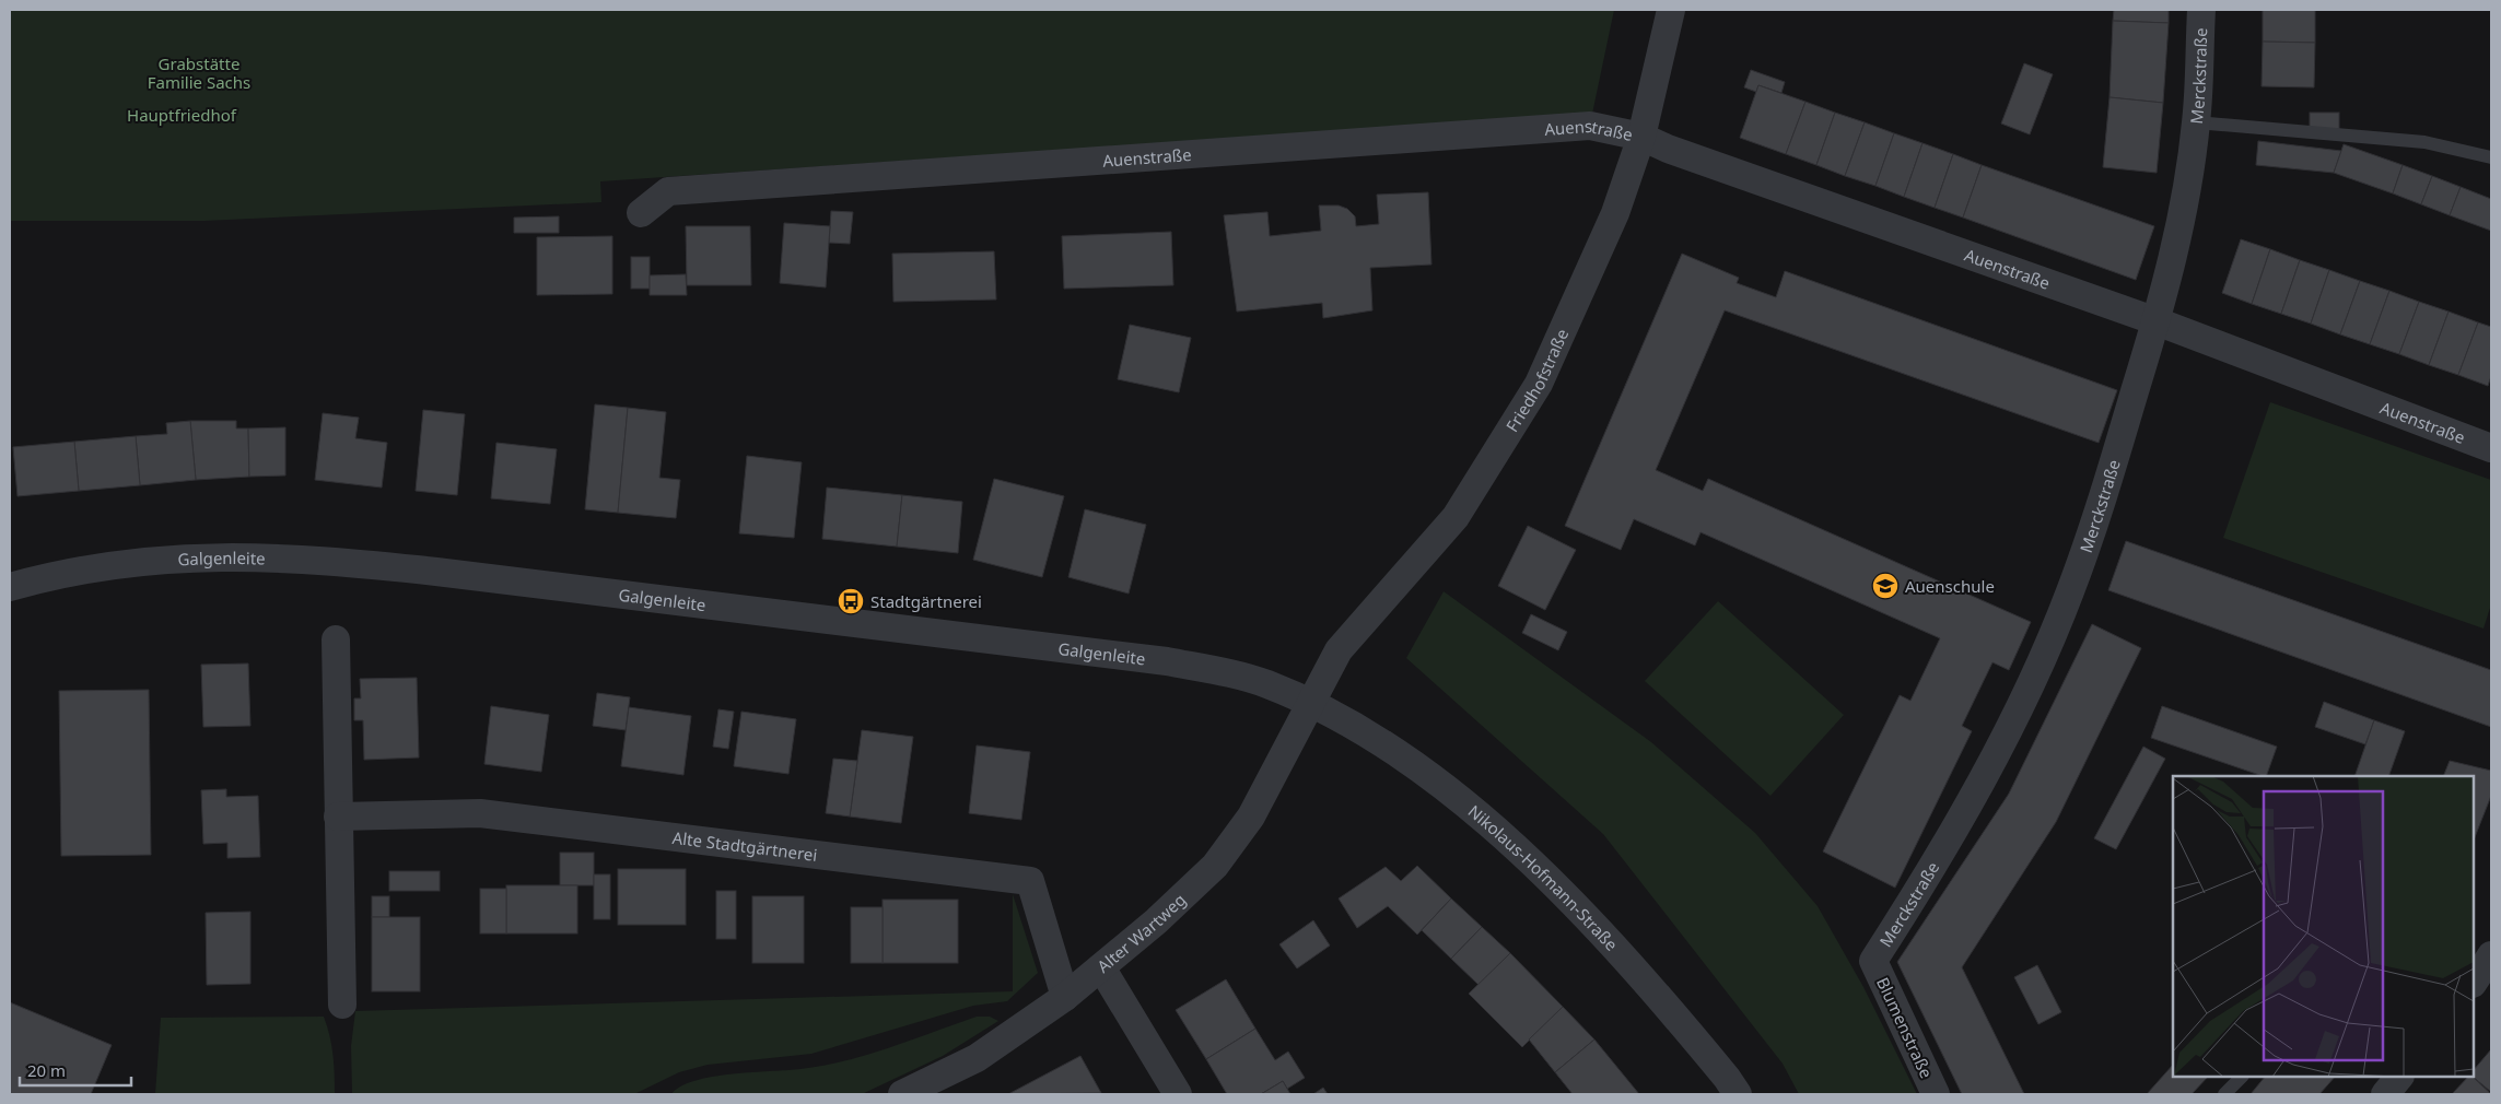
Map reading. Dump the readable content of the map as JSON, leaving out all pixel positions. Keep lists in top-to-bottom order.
{
  "streets": {
    "street": [
      "Merckstraße",
      "Auenstraße",
      "Friedhofstraße",
      "Galgenleite",
      "Alte Stadtgärtnerei",
      "Nikolaus-Hofmann-Straße",
      "Alter Wartweg",
      "Blumenstraße"
    ]
  },
  "crossings": [
    ["Merckstraße", "Auenstraße"],
    ["Merckstraße", "Blumenstraße"],
    ["Auenstraße", "Friedhofstraße"],
    ["Friedhofstraße", "Galgenleite"],
    ["Friedhofstraße", "Nikolaus-Hofmann-Straße"],
    ["Friedhofstraße", "Alter Wartweg"],
    ["Galgenleite", "Nikolaus-Hofmann-Straße"],
    ["Galgenleite", "Alter Wartweg"],
    ["Alte Stadtgärtnerei", "Alter Wartweg"],
    ["Nikolaus-Hofmann-Straße", "Alter Wartweg"]
  ],
  "parks": ["Grabstätte Familie Sachs", "Hauptfriedhof"],
  "places": {
    "school or university": ["Auenschule"],
    "bus stop": ["Stadtgärtnerei"]
  },
  "scale_bar": "20 m"
}
